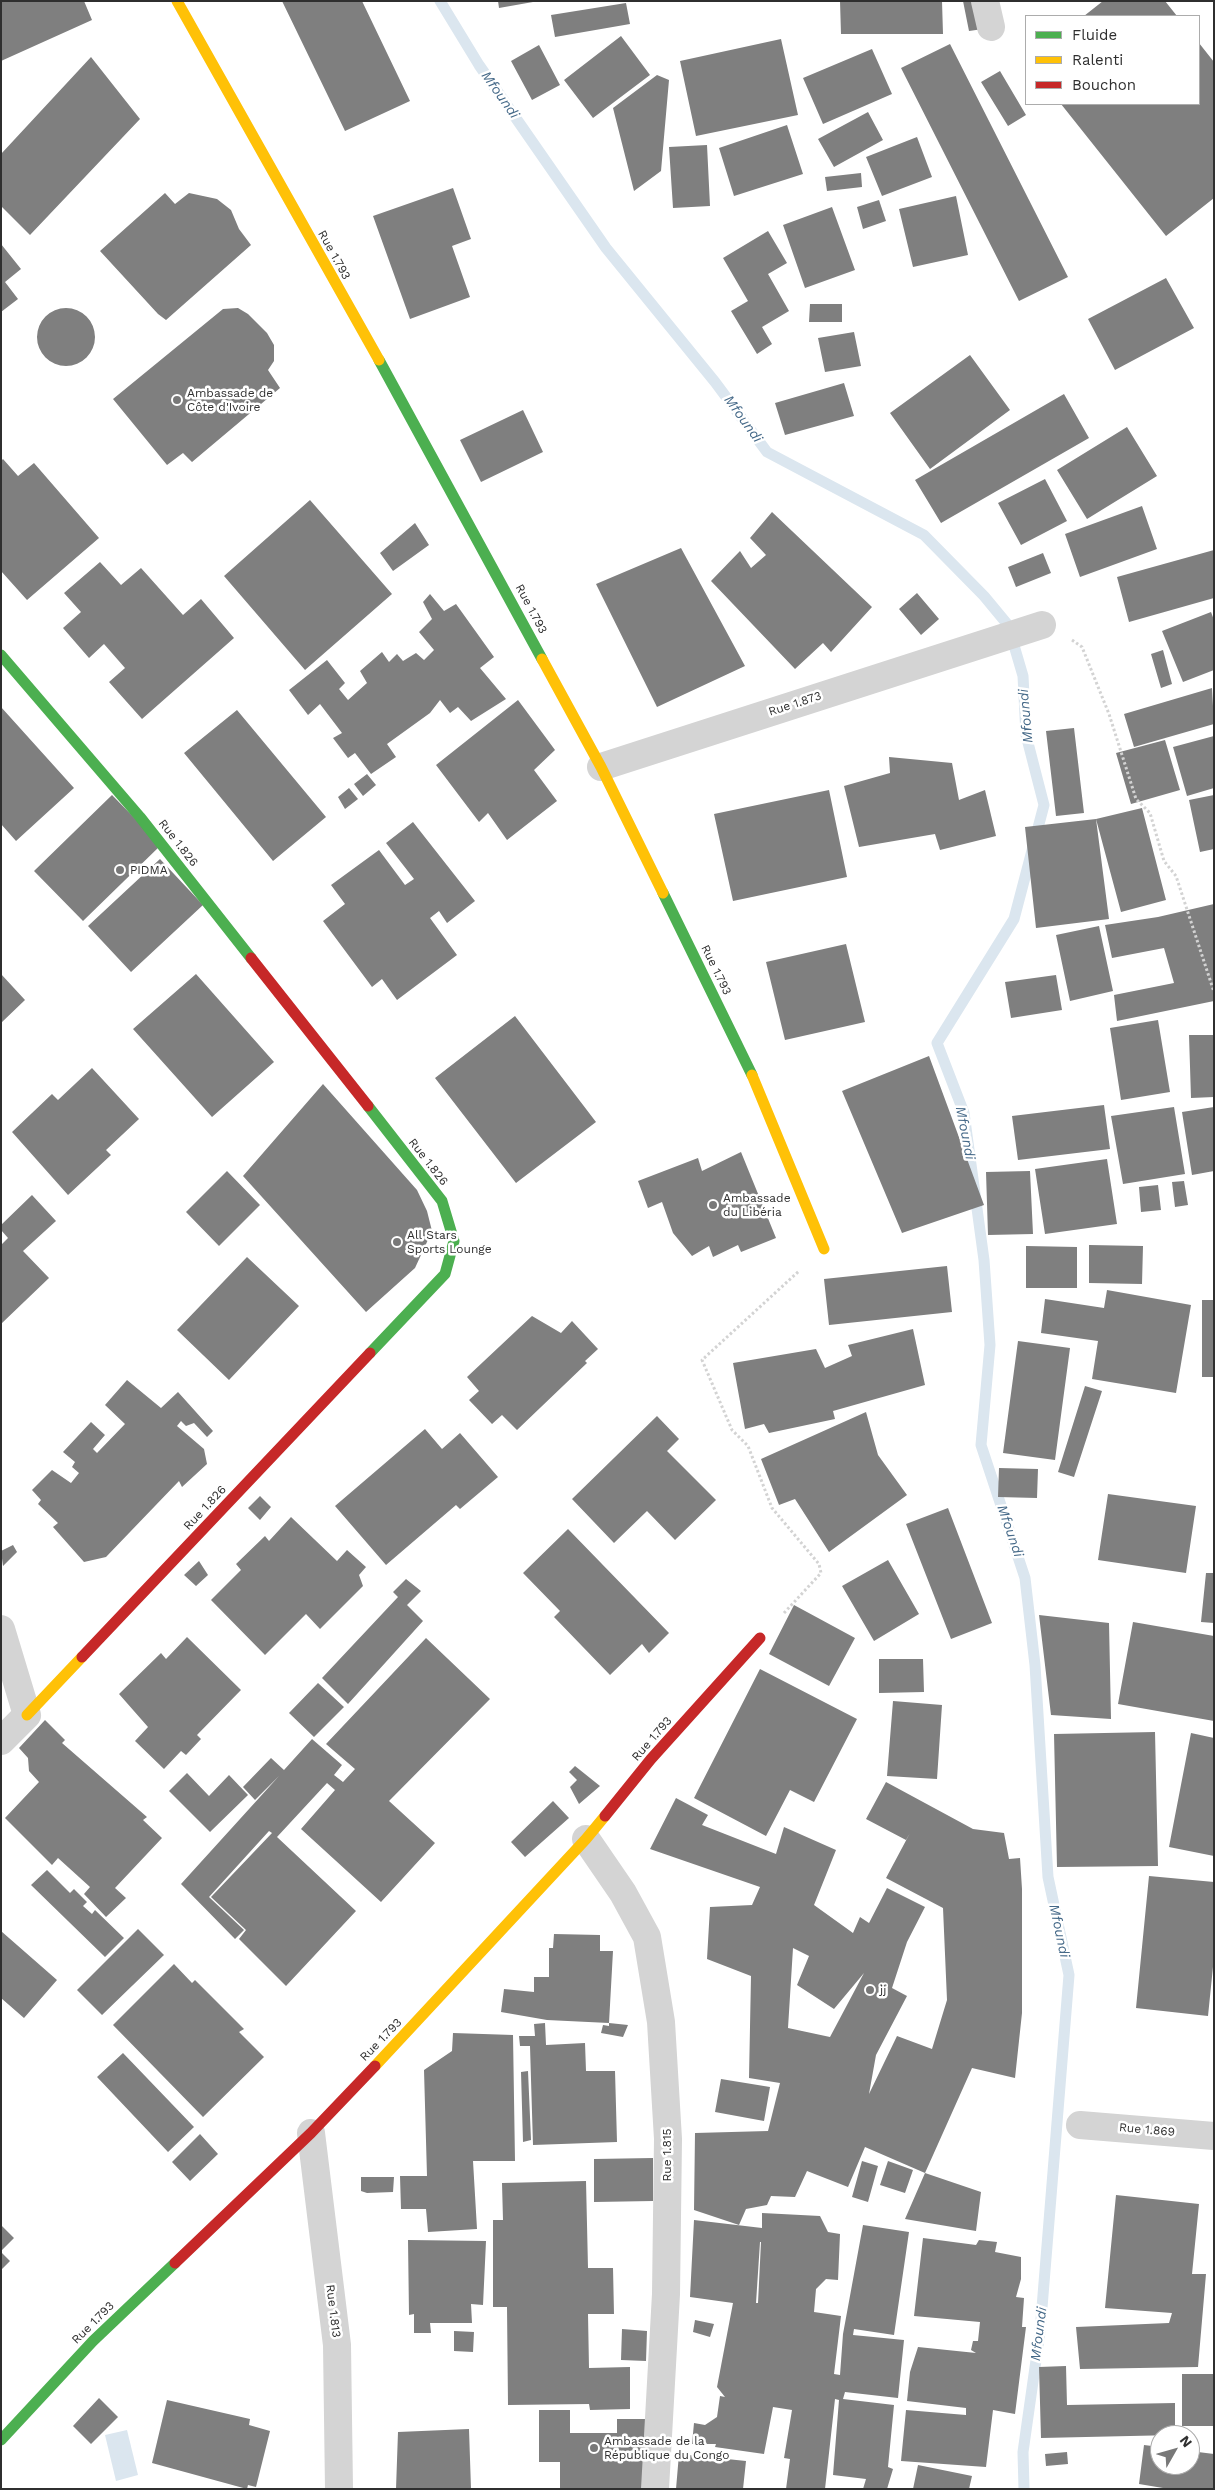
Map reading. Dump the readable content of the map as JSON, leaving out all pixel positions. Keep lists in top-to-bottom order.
{
  "streets": {
    "street": [
      "Rue 1.793",
      "Rue 1.873",
      "Rue 1.826",
      "Rue 1.869",
      "Rue 1.815",
      "Rue 1.813"
    ]
  },
  "crossings": [
    ["Rue 1.793", "Rue 1.873"],
    ["Rue 1.793", "Rue 1.815"],
    ["Rue 1.793", "Rue 1.813"]
  ],
  "water": ["Mfoundi"],
  "places": [
    "Ambassade de Côte d'Ivoire",
    "PIDMA",
    "Ambassade du Libéria",
    "All Stars Sports Lounge",
    "jj",
    "Ambassade de la République du Congo"
  ],
  "legend": ["Fluide", "Ralenti", "Bouchon"],
  "north": "top right"
}
